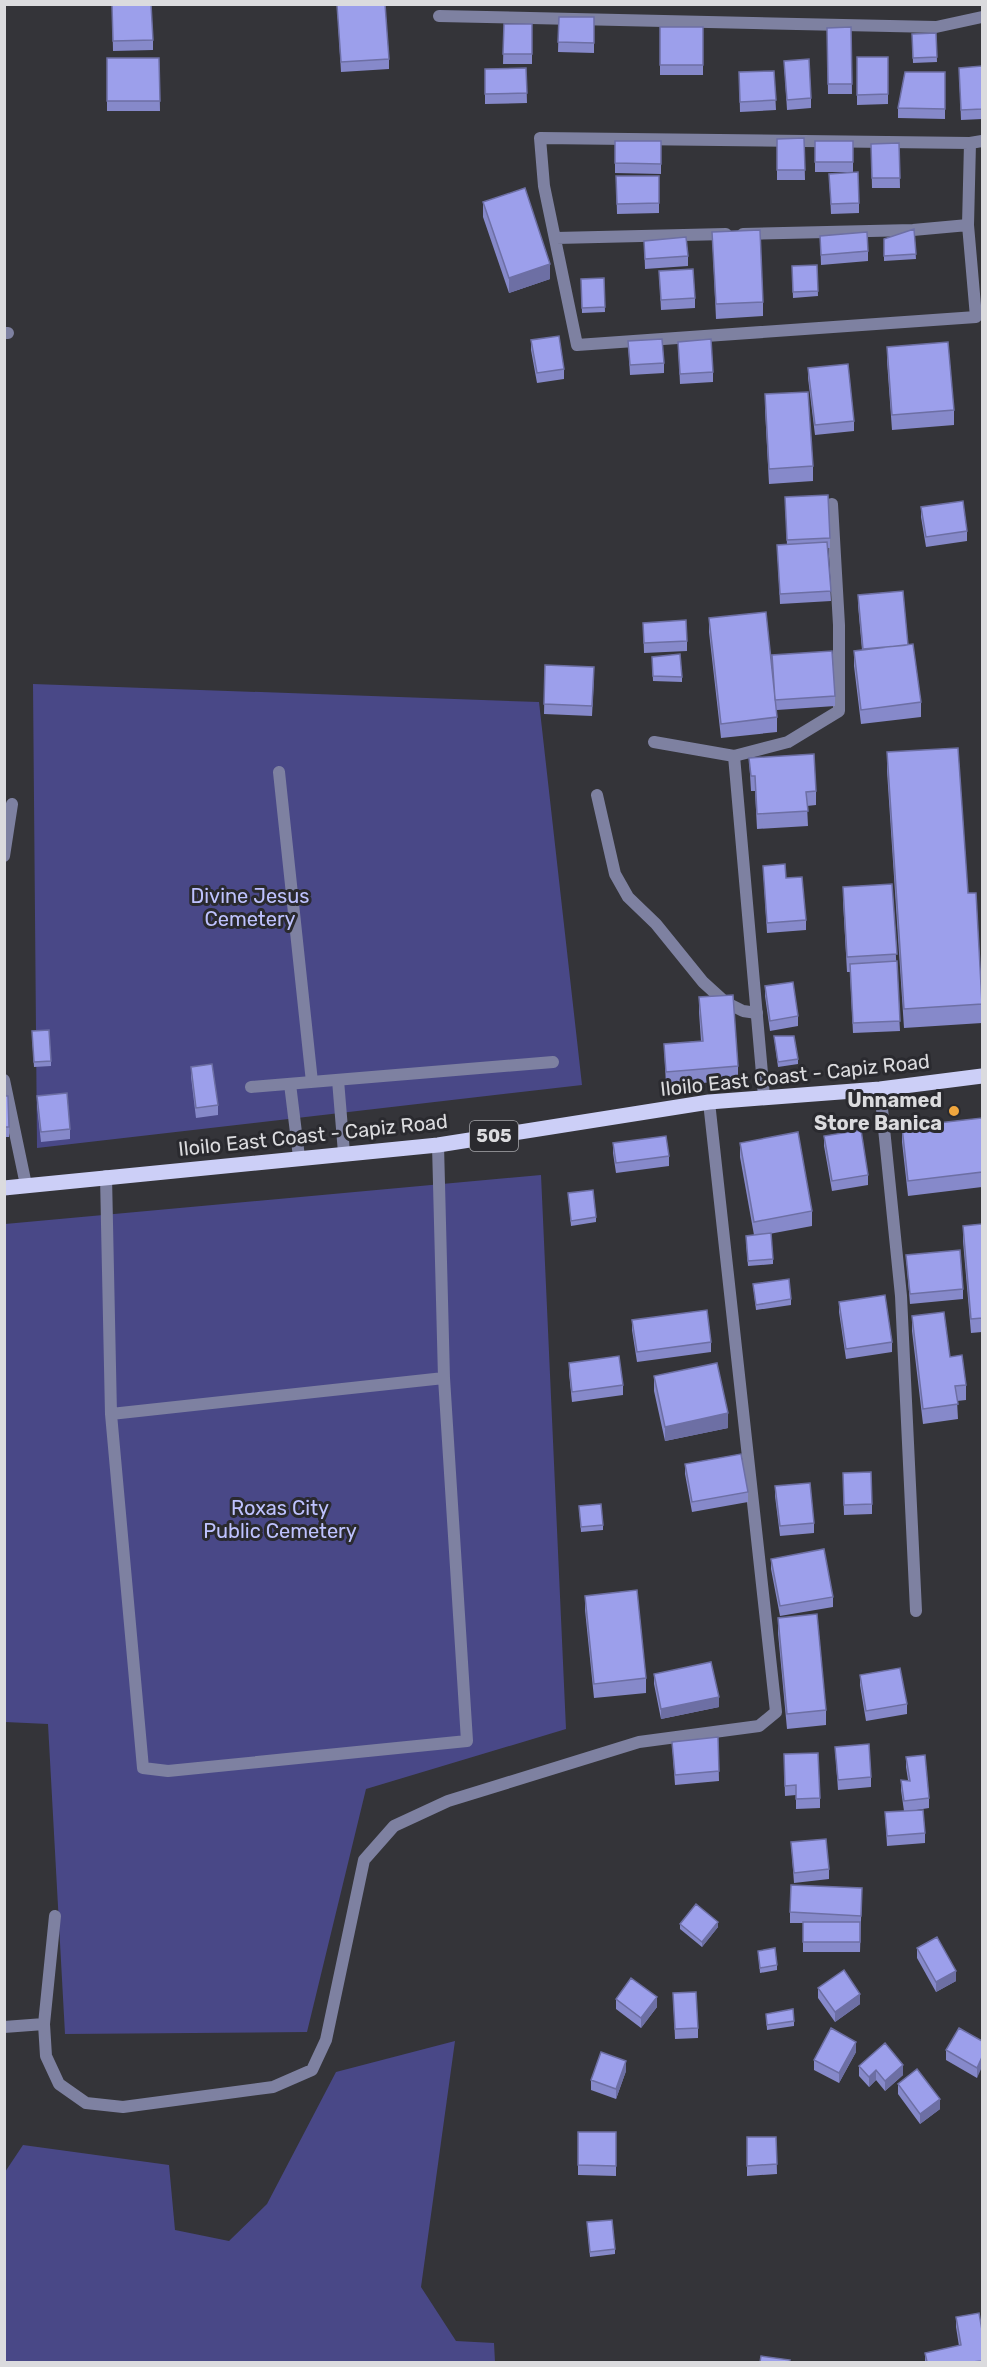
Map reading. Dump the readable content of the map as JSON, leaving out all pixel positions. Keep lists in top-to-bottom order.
{
  "streets": {
    "main road": ["Iloilo East Coast - Capiz Road", "505"]
  },
  "parks": ["Divine Jesus Cemetery", "Roxas City Public Cemetery"],
  "places": ["Unnamed Store Banica"]
}
